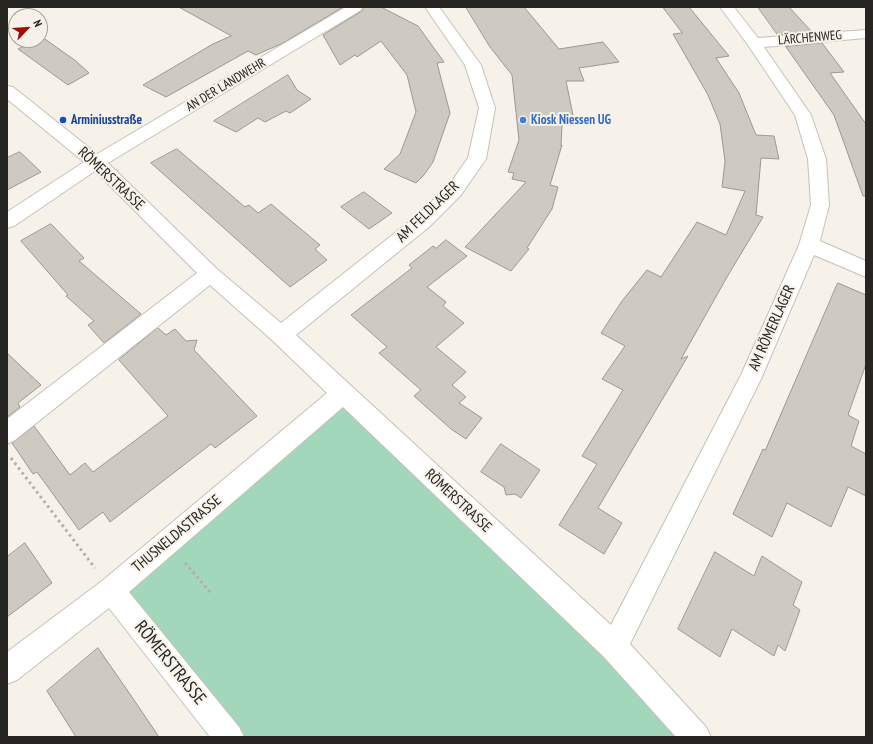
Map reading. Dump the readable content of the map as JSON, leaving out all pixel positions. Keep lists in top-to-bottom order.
{
  "streets": {
    "street": [
      "LÄRCHENWEG",
      "AN DER LANDWEHR",
      "RÖMERSTRASSE",
      "AM FELDLAGER",
      "AM RÖMERLAGER",
      "THUSNELDASTRASSE"
    ]
  },
  "crossings": [
    ["LÄRCHENWEG", "AM RÖMERLAGER"],
    ["AN DER LANDWEHR", "RÖMERSTRASSE"],
    ["RÖMERSTRASSE", "AM FELDLAGER"],
    ["RÖMERSTRASSE", "AM RÖMERLAGER"],
    ["RÖMERSTRASSE", "THUSNELDASTRASSE"]
  ],
  "places": ["Arminiusstraße", "Kiosk Niessen UG"],
  "north": "top right"
}
